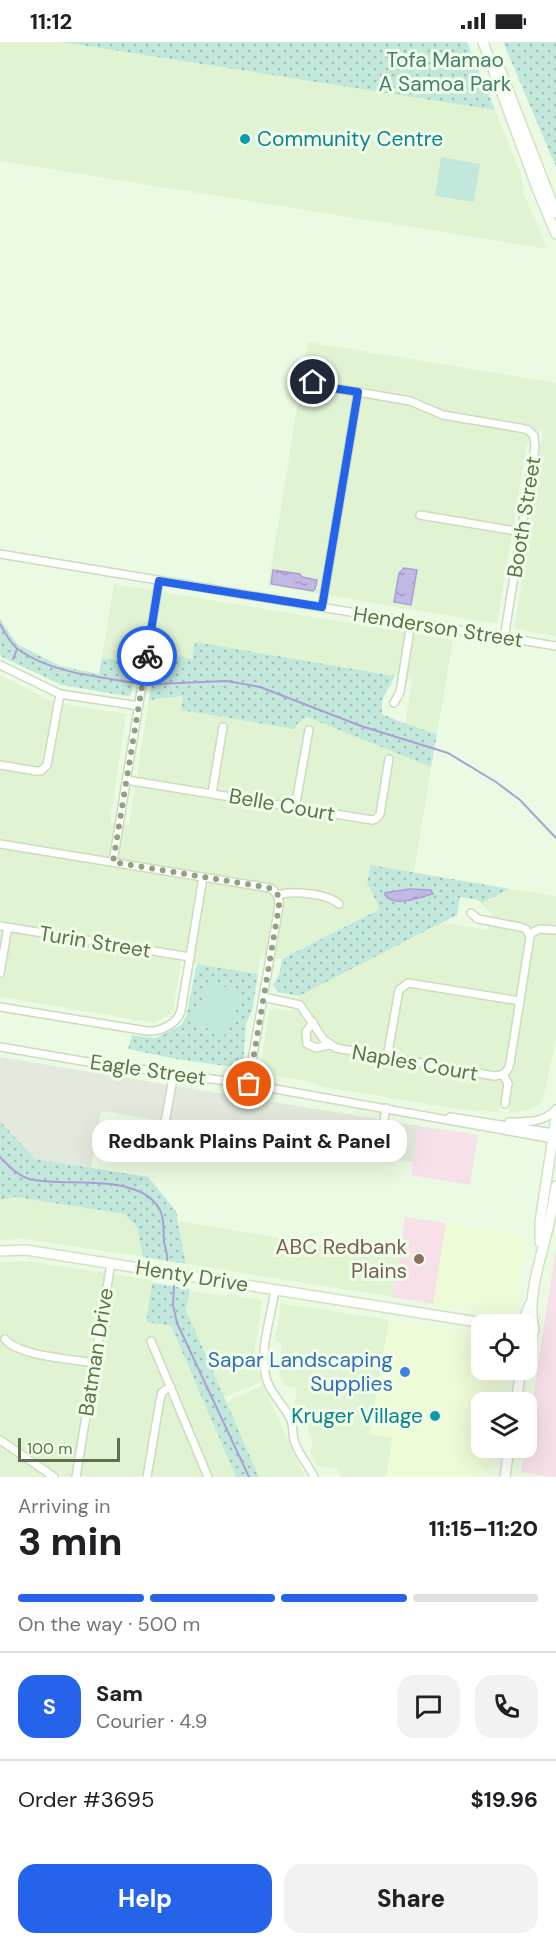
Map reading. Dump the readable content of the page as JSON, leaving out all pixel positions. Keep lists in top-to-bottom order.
{
  "streets": {
    "street": [
      "Booth Street",
      "Henderson Street",
      "Belle Court",
      "Turin Street",
      "Naples Court",
      "Eagle Street",
      "Henty Drive",
      "Batman Drive"
    ]
  },
  "crossings": [
    ["Booth Street", "Henderson Street"],
    ["Henty Drive", "Batman Drive"]
  ],
  "parks": ["Tofa Mamao A Samoa Park"],
  "places": [
    "Community Centre",
    "Redbank Plains Paint & Panel",
    "ABC Redbank Plains",
    "Sapar Landscaping Supplies",
    "Kruger Village"
  ],
  "scale_bar": "100 m",
  "page": {
    "status": "11:12",
    "bubble": "Redbank Plains Paint & Panel",
    "scale": "100 m",
    "heading": ["3 min", "Arriving in", "11:15–11:20"],
    "panel": [
      "Sam",
      "Courier · 4.9",
      "Order #3695",
      "$19.96"
    ],
    "bar": "On the way · 500 m",
    "round": "S",
    "buttons": ["Help", "Share"]
  }
}
